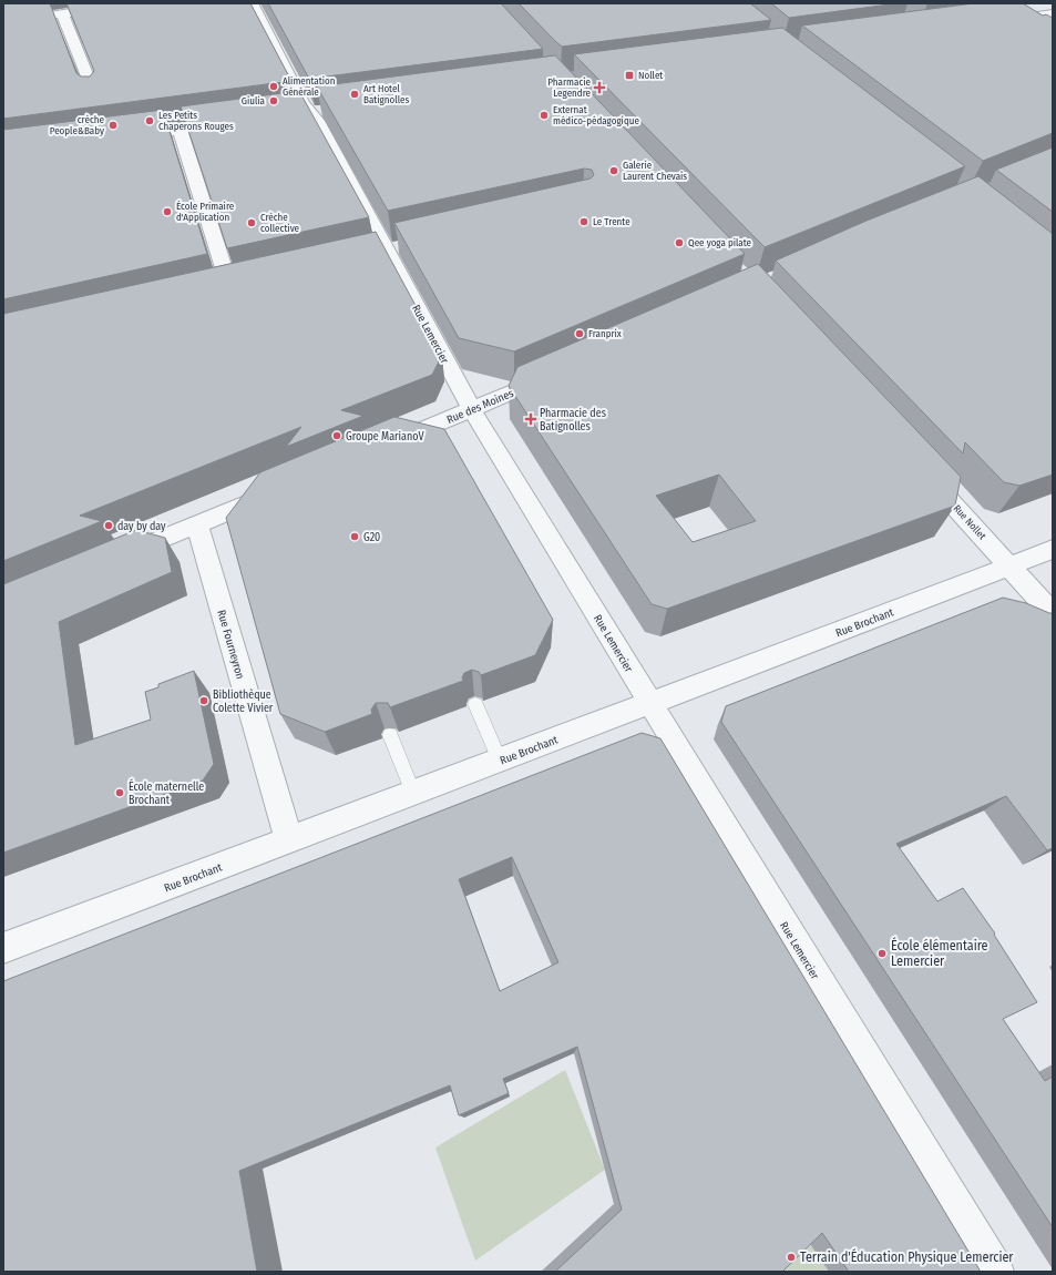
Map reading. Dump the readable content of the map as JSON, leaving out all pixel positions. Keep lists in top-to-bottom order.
{
  "streets": {
    "street": [
      "Rue Lemercier",
      "Rue des Moines",
      "Rue Nollet",
      "Rue Brochant",
      "Rue Fourneyron"
    ]
  },
  "crossings": [
    ["Rue Lemercier", "Rue des Moines"],
    ["Rue Lemercier", "Rue Brochant"],
    ["Rue Nollet", "Rue Brochant"],
    ["Rue Brochant", "Rue Fourneyron"]
  ],
  "places": {
    "transit": ["Nollet"],
    "other": [
      "Alimentation Générale",
      "Art Hotel Batignolles",
      "Giulia",
      "Externat médico-pédagogique",
      "Les Petits Chaperons Rouges",
      "crèche People&Baby",
      "Galerie Laurent Chevais",
      "École Primaire d'Application",
      "Le Trente",
      "Crèche collective",
      "Qee yoga pilate",
      "Franprix",
      "Groupe MarianoV",
      "day by day",
      "G20",
      "Bibliothèque Colette Vivier",
      "École maternelle Brochant",
      "École élémentaire Lemercier",
      "Terrain d'Éducation Physique Lemercier"
    ],
    "health": ["Pharmacie Legendre", "Pharmacie des Batignolles"]
  }
}
